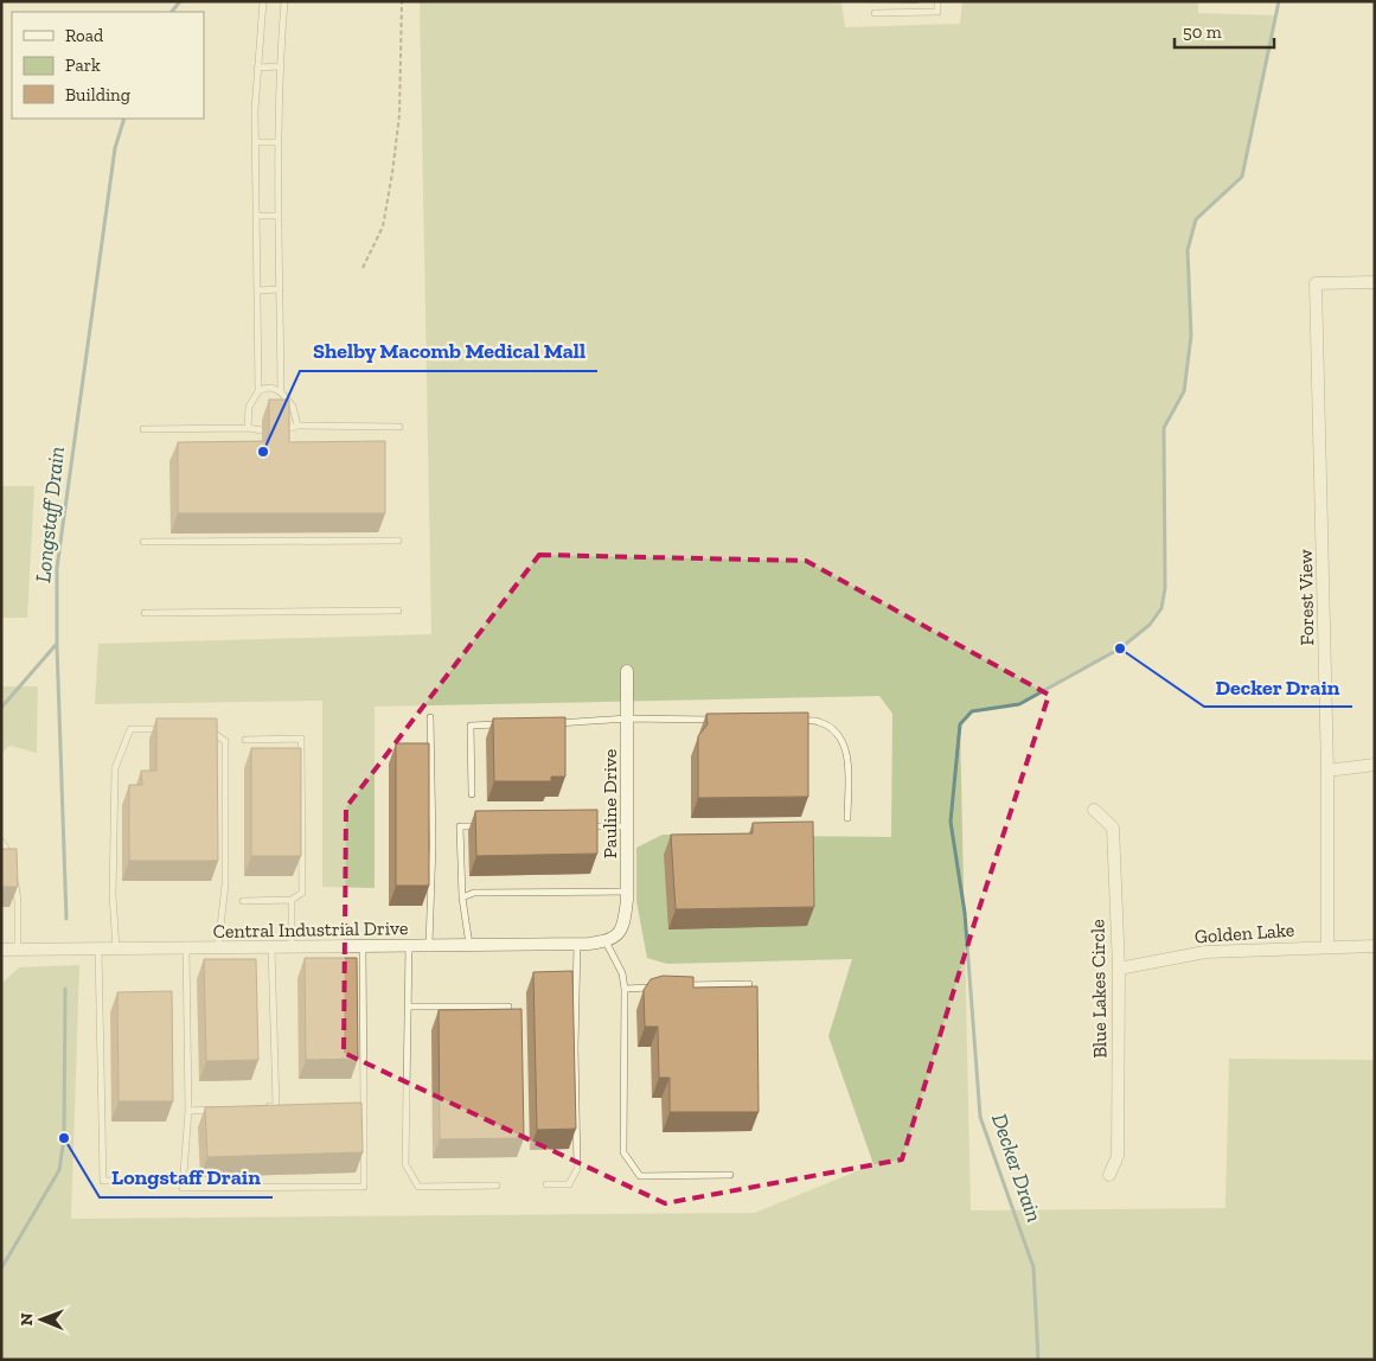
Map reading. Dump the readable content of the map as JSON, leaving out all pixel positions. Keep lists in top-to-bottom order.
{
  "streets": {
    "street": [
      "Forest View",
      "Pauline Drive",
      "Central Industrial Drive",
      "Golden Lake",
      "Blue Lakes Circle"
    ]
  },
  "crossings": [
    ["Forest View", "Golden Lake"],
    ["Pauline Drive", "Central Industrial Drive"],
    ["Golden Lake", "Blue Lakes Circle"]
  ],
  "water": ["Longstaff Drain", "Decker Drain"],
  "places": ["Shelby Macomb Medical Mall", "Decker Drain", "Longstaff Drain"],
  "legend": ["Road", "Park", "Building"],
  "scale_bar": "50 m",
  "north": "left"
}
